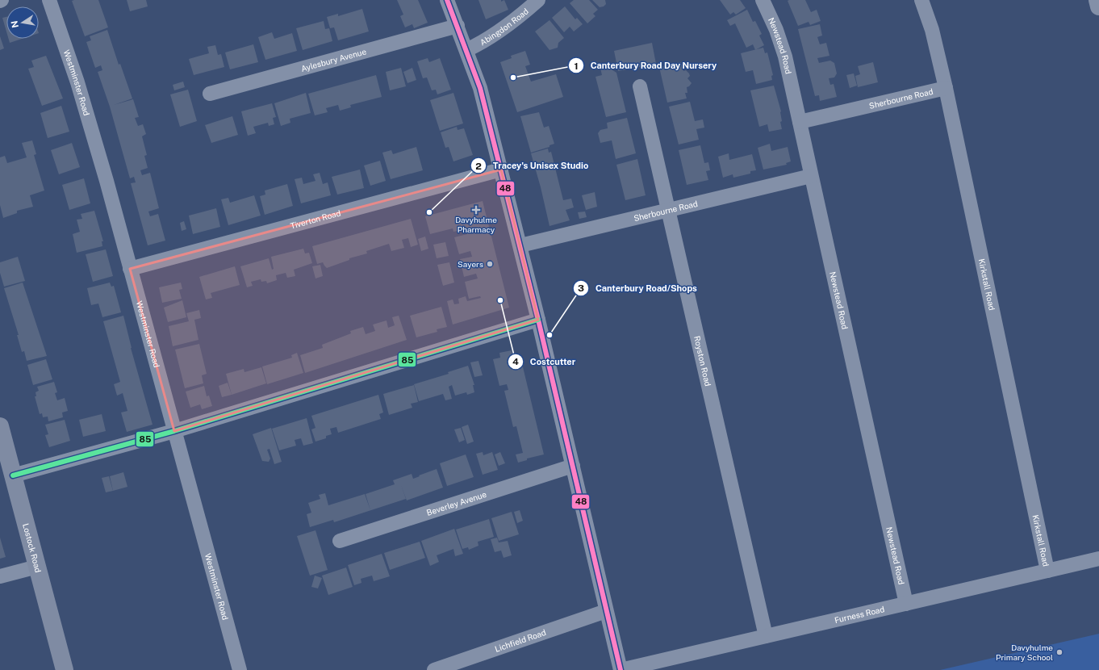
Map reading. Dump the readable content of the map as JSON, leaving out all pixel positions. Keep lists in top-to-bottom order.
{
  "streets": {
    "main road": ["Lostock Road"],
    "street": [
      "Abingdon Road",
      "Newstead Road",
      "Aylesbury Avenue",
      "Westminster Road",
      "Sherbourne Road",
      "Tiverton Road",
      "Kirkstall Road",
      "Royston Road",
      "Beverley Avenue",
      "Furness Road",
      "Lichfield Road"
    ]
  },
  "crossings": [
    ["Newstead Road", "Sherbourne Road"],
    ["Newstead Road", "Furness Road"],
    ["Westminster Road", "Tiverton Road"],
    ["Sherbourne Road", "Kirkstall Road"],
    ["Sherbourne Road", "Royston Road"],
    ["Kirkstall Road", "Furness Road"],
    ["Royston Road", "Furness Road"]
  ],
  "places": {
    "other": [
      "Canterbury Road Day Nursery",
      "Tracey's Unisex Studio",
      "Sayers",
      "Costcutter",
      "Canterbury Road/Shops",
      "Davyhulme Primary School"
    ],
    "health": ["Davyhulme Pharmacy"]
  },
  "lines": ["transit line 48", "transit line 85"],
  "north": "left"
}
